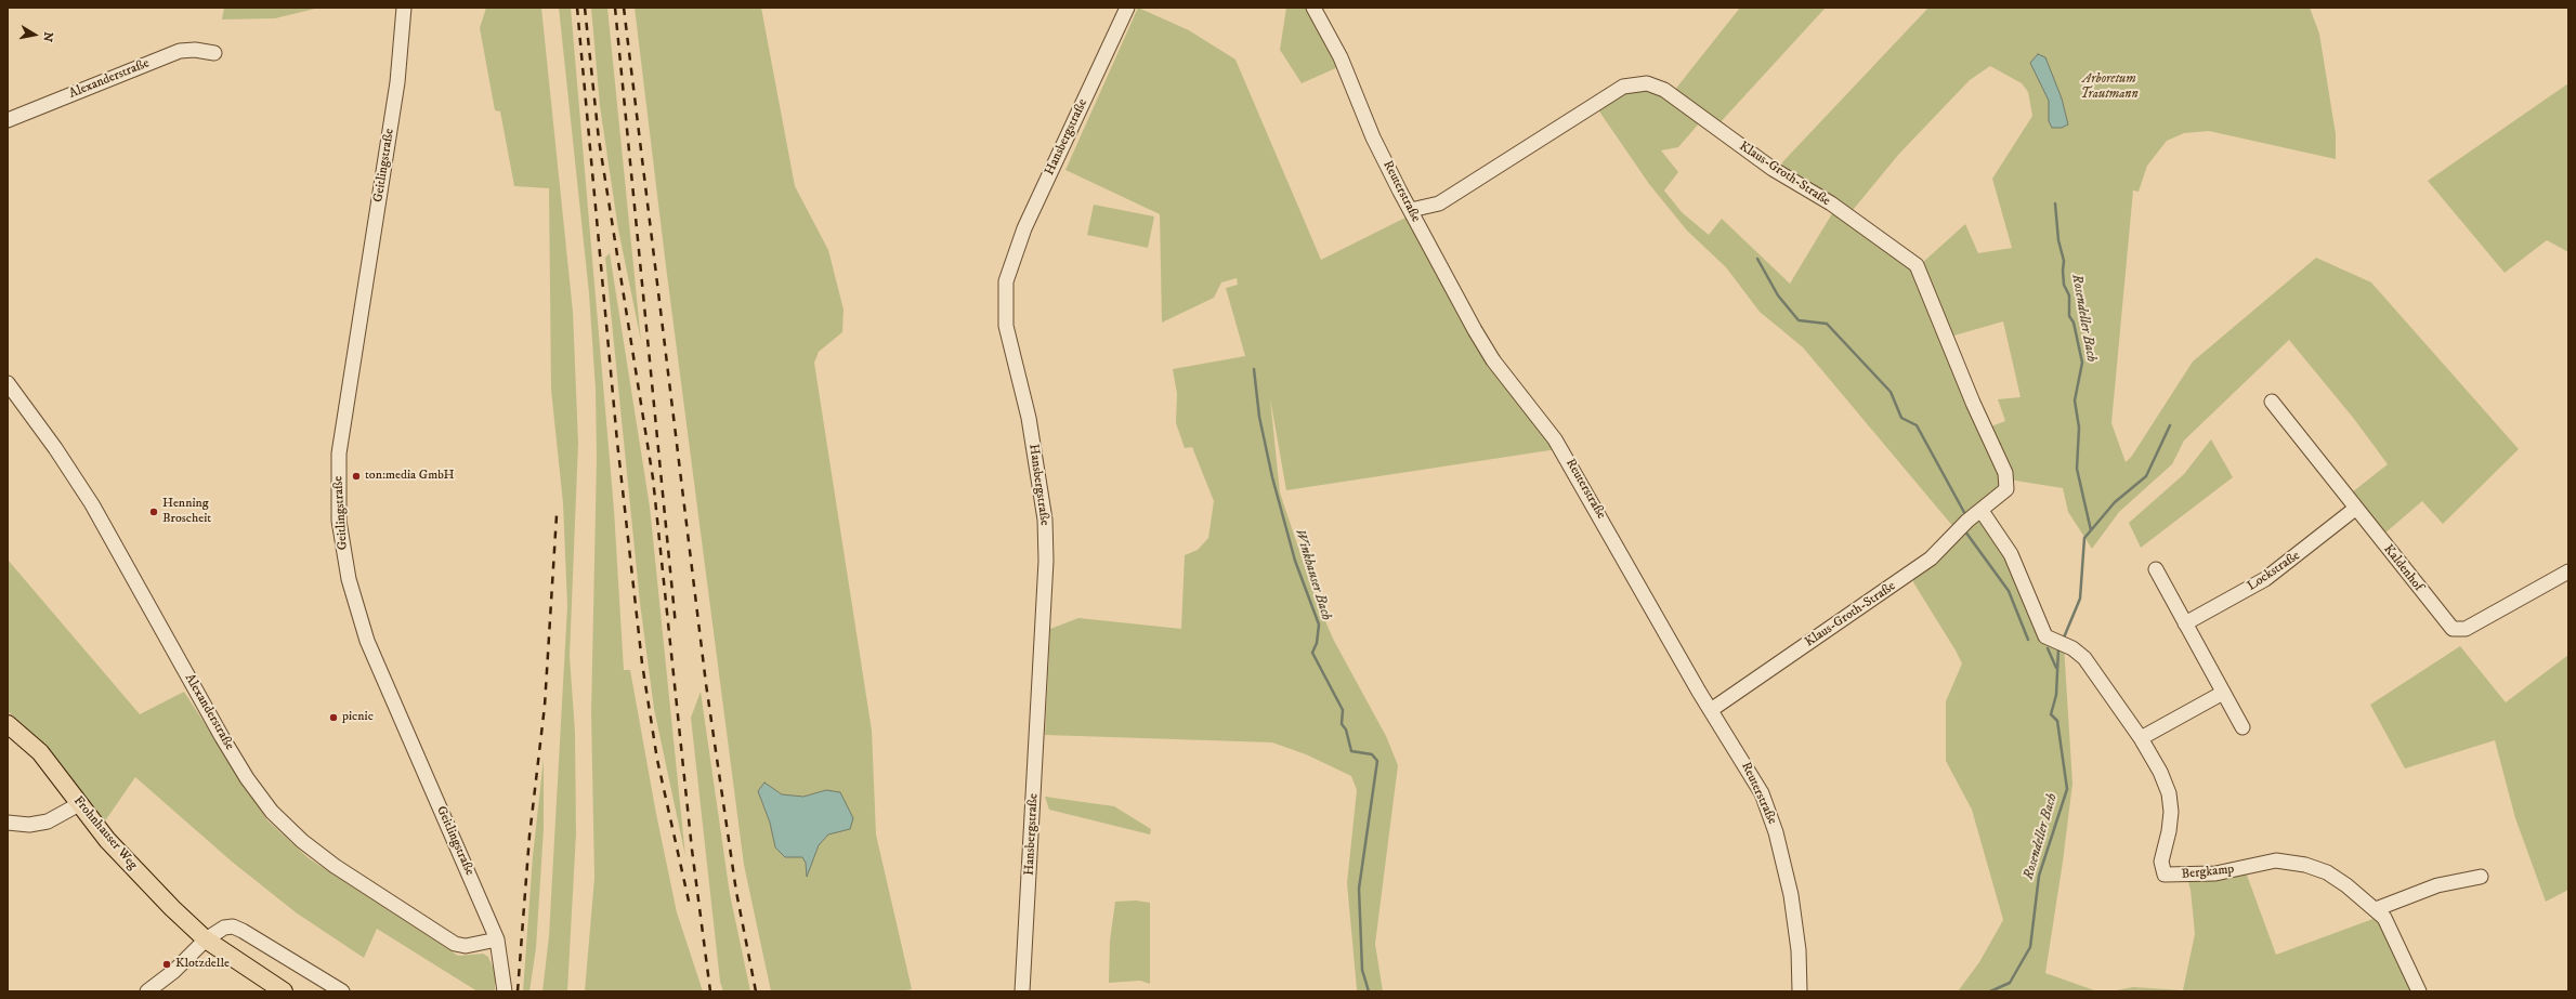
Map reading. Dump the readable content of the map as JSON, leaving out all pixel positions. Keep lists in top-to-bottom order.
{
  "streets": {
    "main road": ["Frohnhauser Weg"],
    "street": [
      "Alexanderstraße",
      "Hansbergstraße",
      "Geitlingstraße",
      "Klaus-Groth-Straße",
      "Reuterstraße",
      "Kaldenhof",
      "Lockstraße",
      "Bergkamp"
    ]
  },
  "crossings": [
    ["Alexanderstraße", "Geitlingstraße"],
    ["Klaus-Groth-Straße", "Reuterstraße"],
    ["Klaus-Groth-Straße", "Bergkamp"],
    ["Kaldenhof", "Lockstraße"]
  ],
  "water": ["Rosendeller Bach", "Winkhauser Bach"],
  "parks": ["Arboretum Trautmann"],
  "places": [
    "ton:media GmbH",
    "Henning Broscheit",
    "picnic",
    "Klotzdelle"
  ],
  "north": "right"
}
